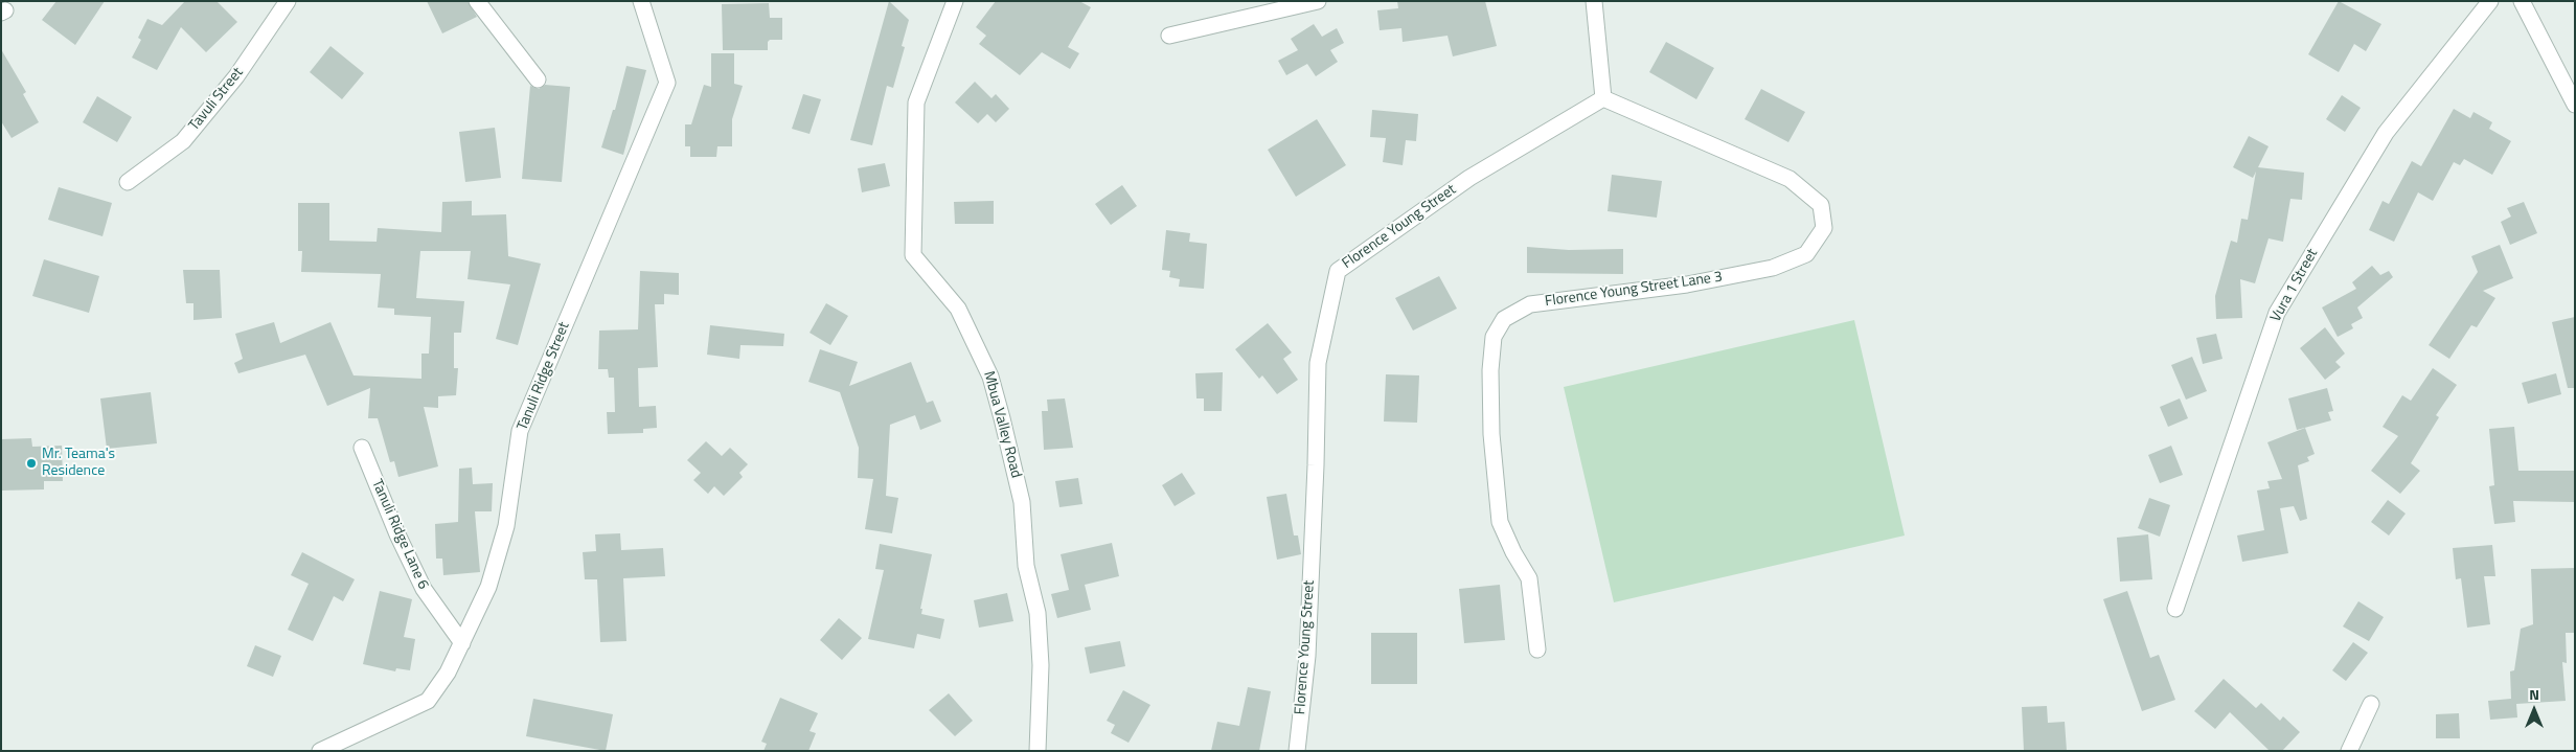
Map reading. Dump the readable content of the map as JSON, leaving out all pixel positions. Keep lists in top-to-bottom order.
{
  "streets": {
    "street": [
      "Tavuli Street",
      "Florence Young Street",
      "Vura 1 Street",
      "Florence Young Street Lane 3",
      "Tanuli Ridge Street",
      "Mbua Valley Road",
      "Tanuli Ridge Lane 6"
    ]
  },
  "crossings": [
    ["Florence Young Street", "Florence Young Street Lane 3"],
    ["Tanuli Ridge Street", "Tanuli Ridge Lane 6"]
  ],
  "places": ["Mr. Teama's Residence"],
  "north": "top"
}
